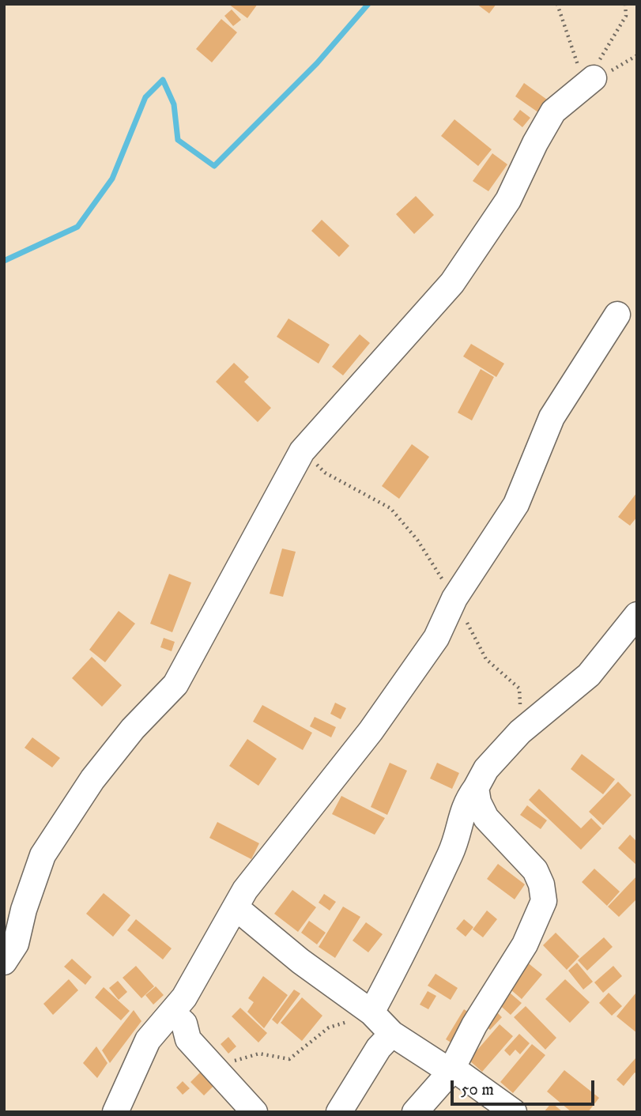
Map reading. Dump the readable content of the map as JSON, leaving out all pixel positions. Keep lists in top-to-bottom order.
{
  "scale_bar": "50 m"
}
